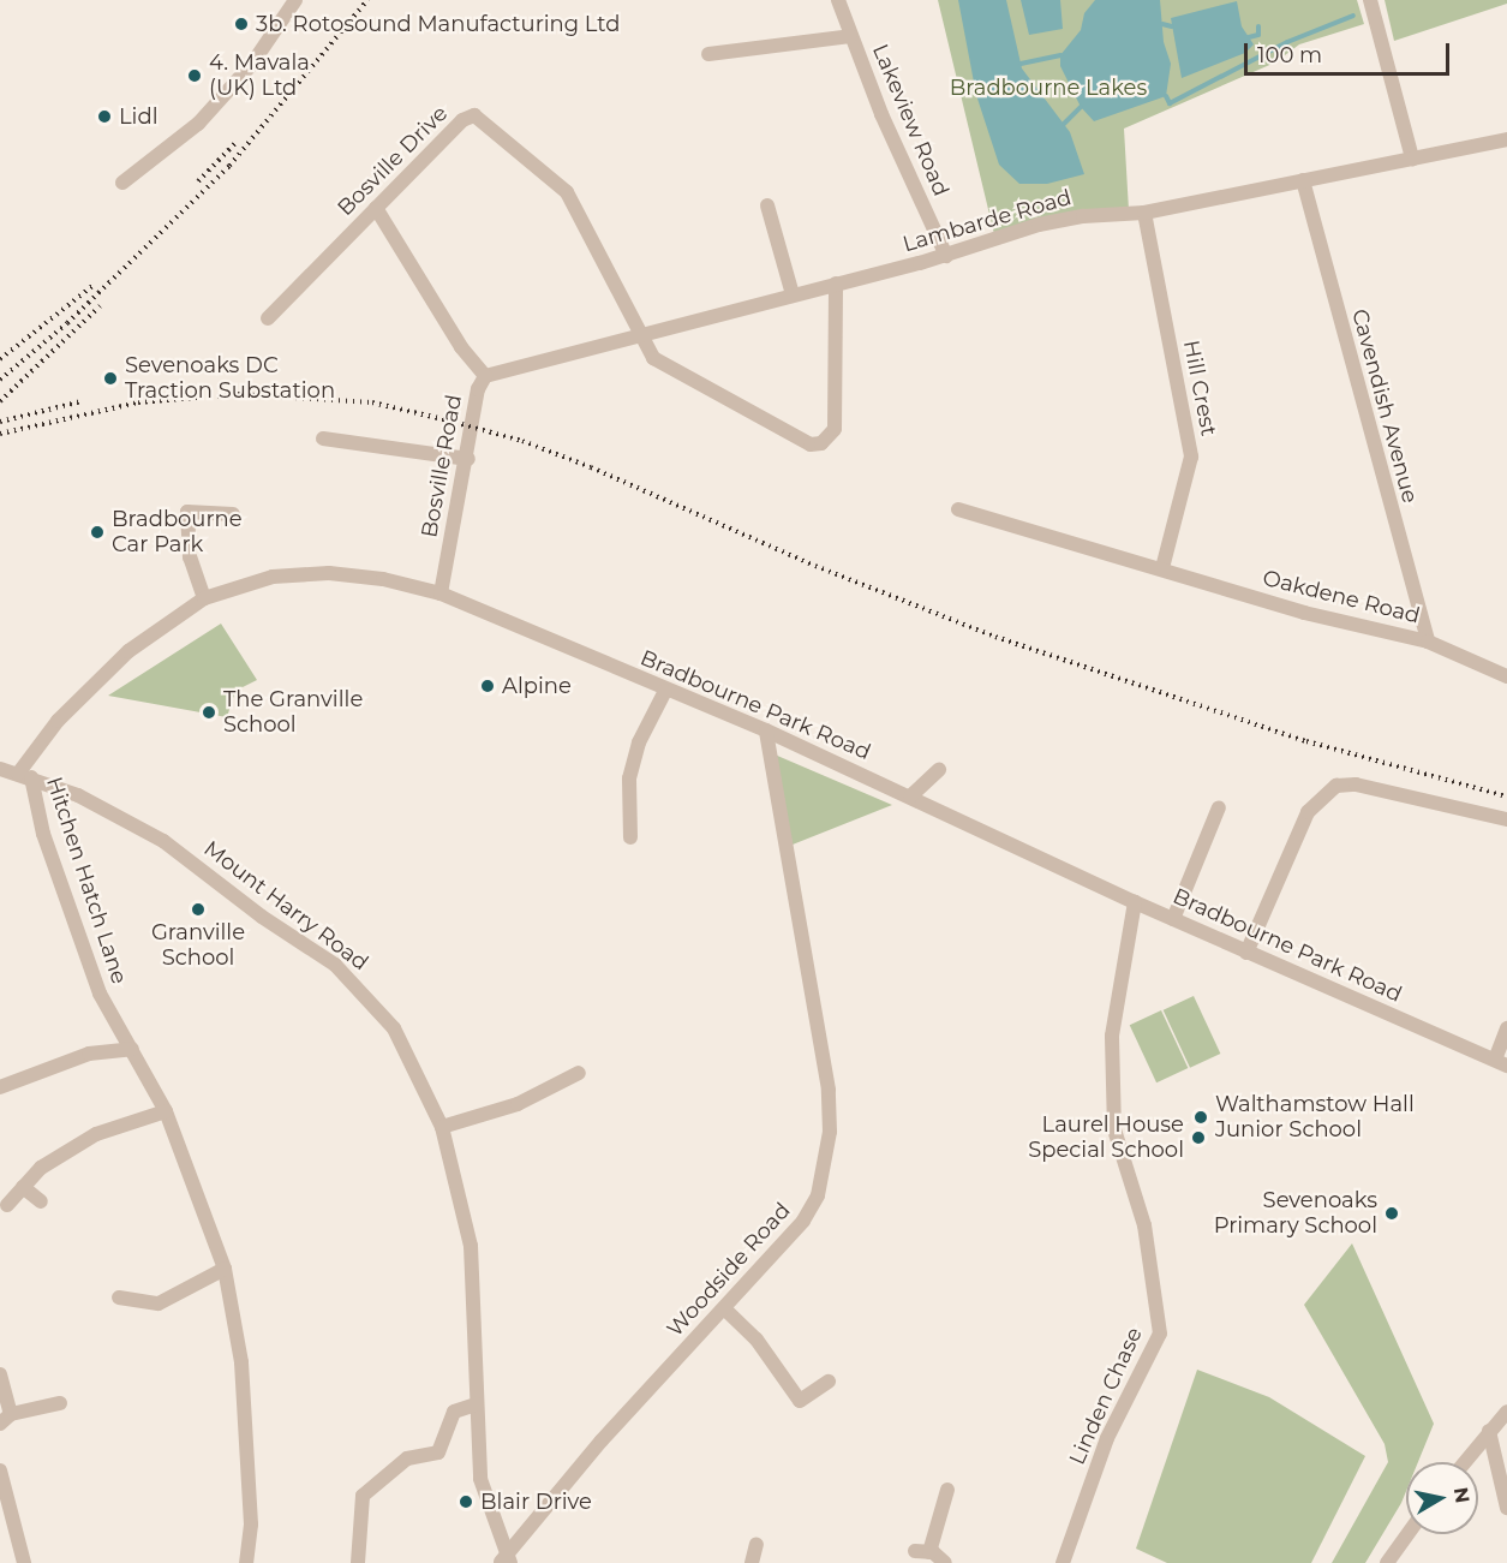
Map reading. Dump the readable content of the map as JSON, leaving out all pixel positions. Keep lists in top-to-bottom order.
{
  "streets": {
    "street": [
      "Lakeview Road",
      "Bosville Drive",
      "Lambarde Road",
      "Hill Crest",
      "Cavendish Avenue",
      "Bosville Road",
      "Oakdene Road",
      "Bradbourne Park Road",
      "Hitchen Hatch Lane",
      "Mount Harry Road",
      "Woodside Road",
      "Linden Chase"
    ]
  },
  "crossings": [
    ["Lakeview Road", "Lambarde Road"],
    ["Bosville Drive", "Lambarde Road"],
    ["Bosville Drive", "Bosville Road"],
    ["Lambarde Road", "Hill Crest"],
    ["Lambarde Road", "Cavendish Avenue"],
    ["Lambarde Road", "Bosville Road"],
    ["Hill Crest", "Oakdene Road"],
    ["Cavendish Avenue", "Oakdene Road"],
    ["Bosville Road", "Bradbourne Park Road"],
    ["Bradbourne Park Road", "Hitchen Hatch Lane"],
    ["Bradbourne Park Road", "Mount Harry Road"],
    ["Bradbourne Park Road", "Woodside Road"],
    ["Bradbourne Park Road", "Linden Chase"],
    ["Hitchen Hatch Lane", "Mount Harry Road"],
    ["Mount Harry Road", "Woodside Road"]
  ],
  "parks": ["Bradbourne Lakes"],
  "places": [
    "3b. Rotosound Manufacturing Ltd",
    "4. Mavala (UK) Ltd",
    "Lidl",
    "Sevenoaks DC Traction Substation",
    "Bradbourne Car Park",
    "Alpine",
    "The Granville School",
    "Granville School",
    "Walthamstow Hall Junior School",
    "Laurel House Special School",
    "Sevenoaks Primary School",
    "Blair Drive"
  ],
  "scale_bar": "100 m",
  "north": "right"
}
